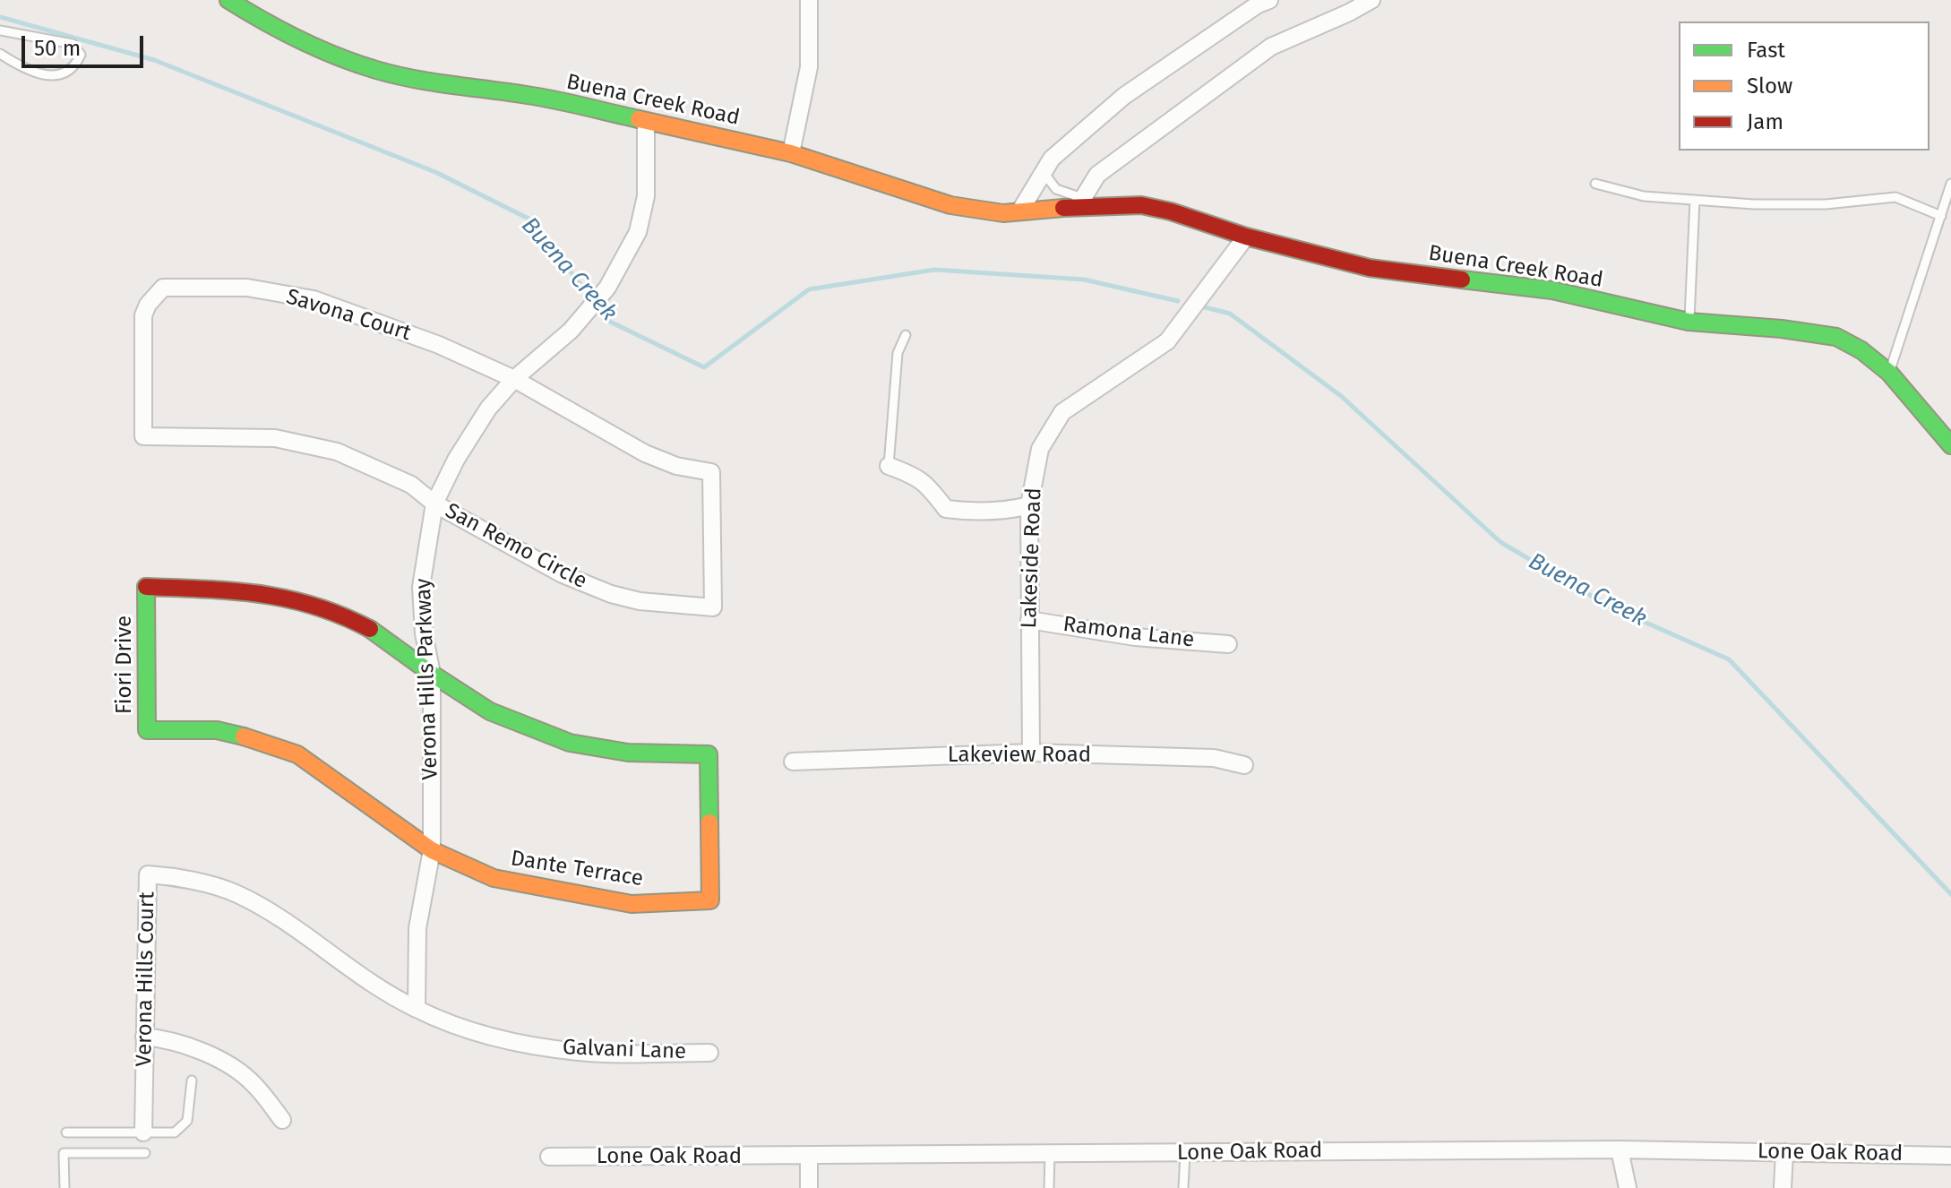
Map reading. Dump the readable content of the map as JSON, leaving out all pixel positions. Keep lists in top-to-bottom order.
{
  "streets": {
    "main road": ["Buena Creek Road", "Fiori Drive", "Dante Terrace"],
    "street": [
      "Savona Court",
      "San Remo Circle",
      "Lakeside Road",
      "Ramona Lane",
      "Verona Hills Parkway",
      "Lakeview Road",
      "Verona Hills Court",
      "Galvani Lane",
      "Lone Oak Road"
    ]
  },
  "crossings": [
    ["Buena Creek Road", "Lakeside Road"],
    ["Buena Creek Road", "Verona Hills Parkway"],
    ["Savona Court", "San Remo Circle"],
    ["Savona Court", "Verona Hills Parkway"],
    ["San Remo Circle", "Verona Hills Parkway"],
    ["Lakeside Road", "Ramona Lane"],
    ["Lakeside Road", "Lakeview Road"],
    ["Fiori Drive", "Verona Hills Parkway"],
    ["Fiori Drive", "Dante Terrace"],
    ["Verona Hills Parkway", "Dante Terrace"],
    ["Verona Hills Parkway", "Verona Hills Court"],
    ["Verona Hills Parkway", "Galvani Lane"],
    ["Verona Hills Court", "Galvani Lane"]
  ],
  "water": ["Buena Creek"],
  "legend": ["Fast", "Slow", "Jam"],
  "scale_bar": "50 m"
}
